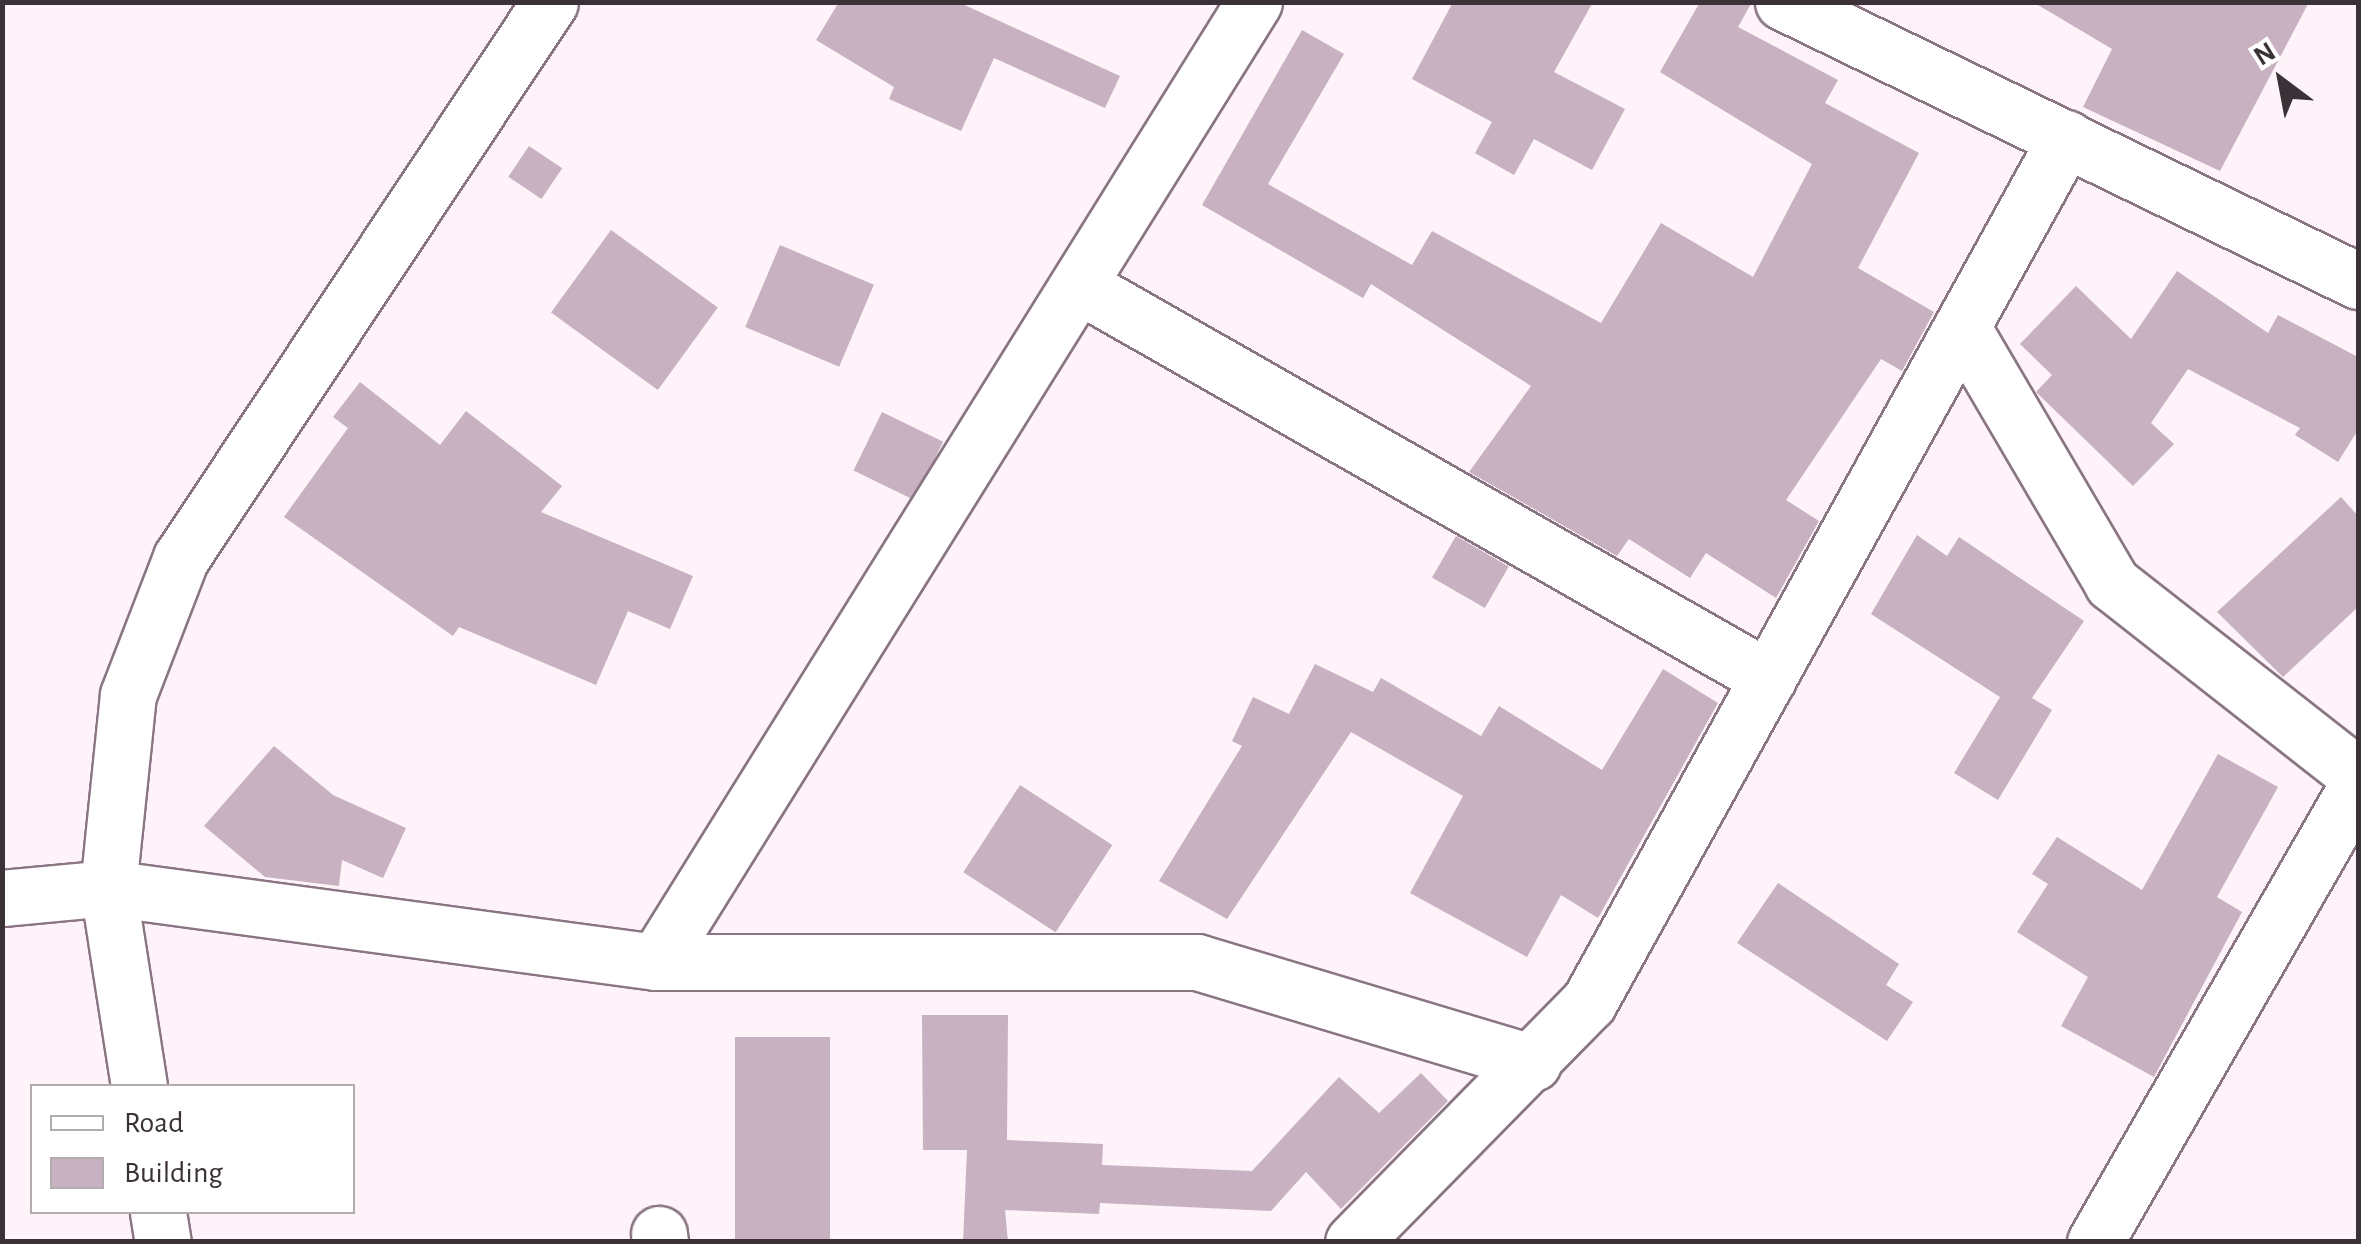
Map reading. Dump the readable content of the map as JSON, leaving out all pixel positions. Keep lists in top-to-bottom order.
{
  "legend": ["Road", "Building"],
  "north": "top left"
}
